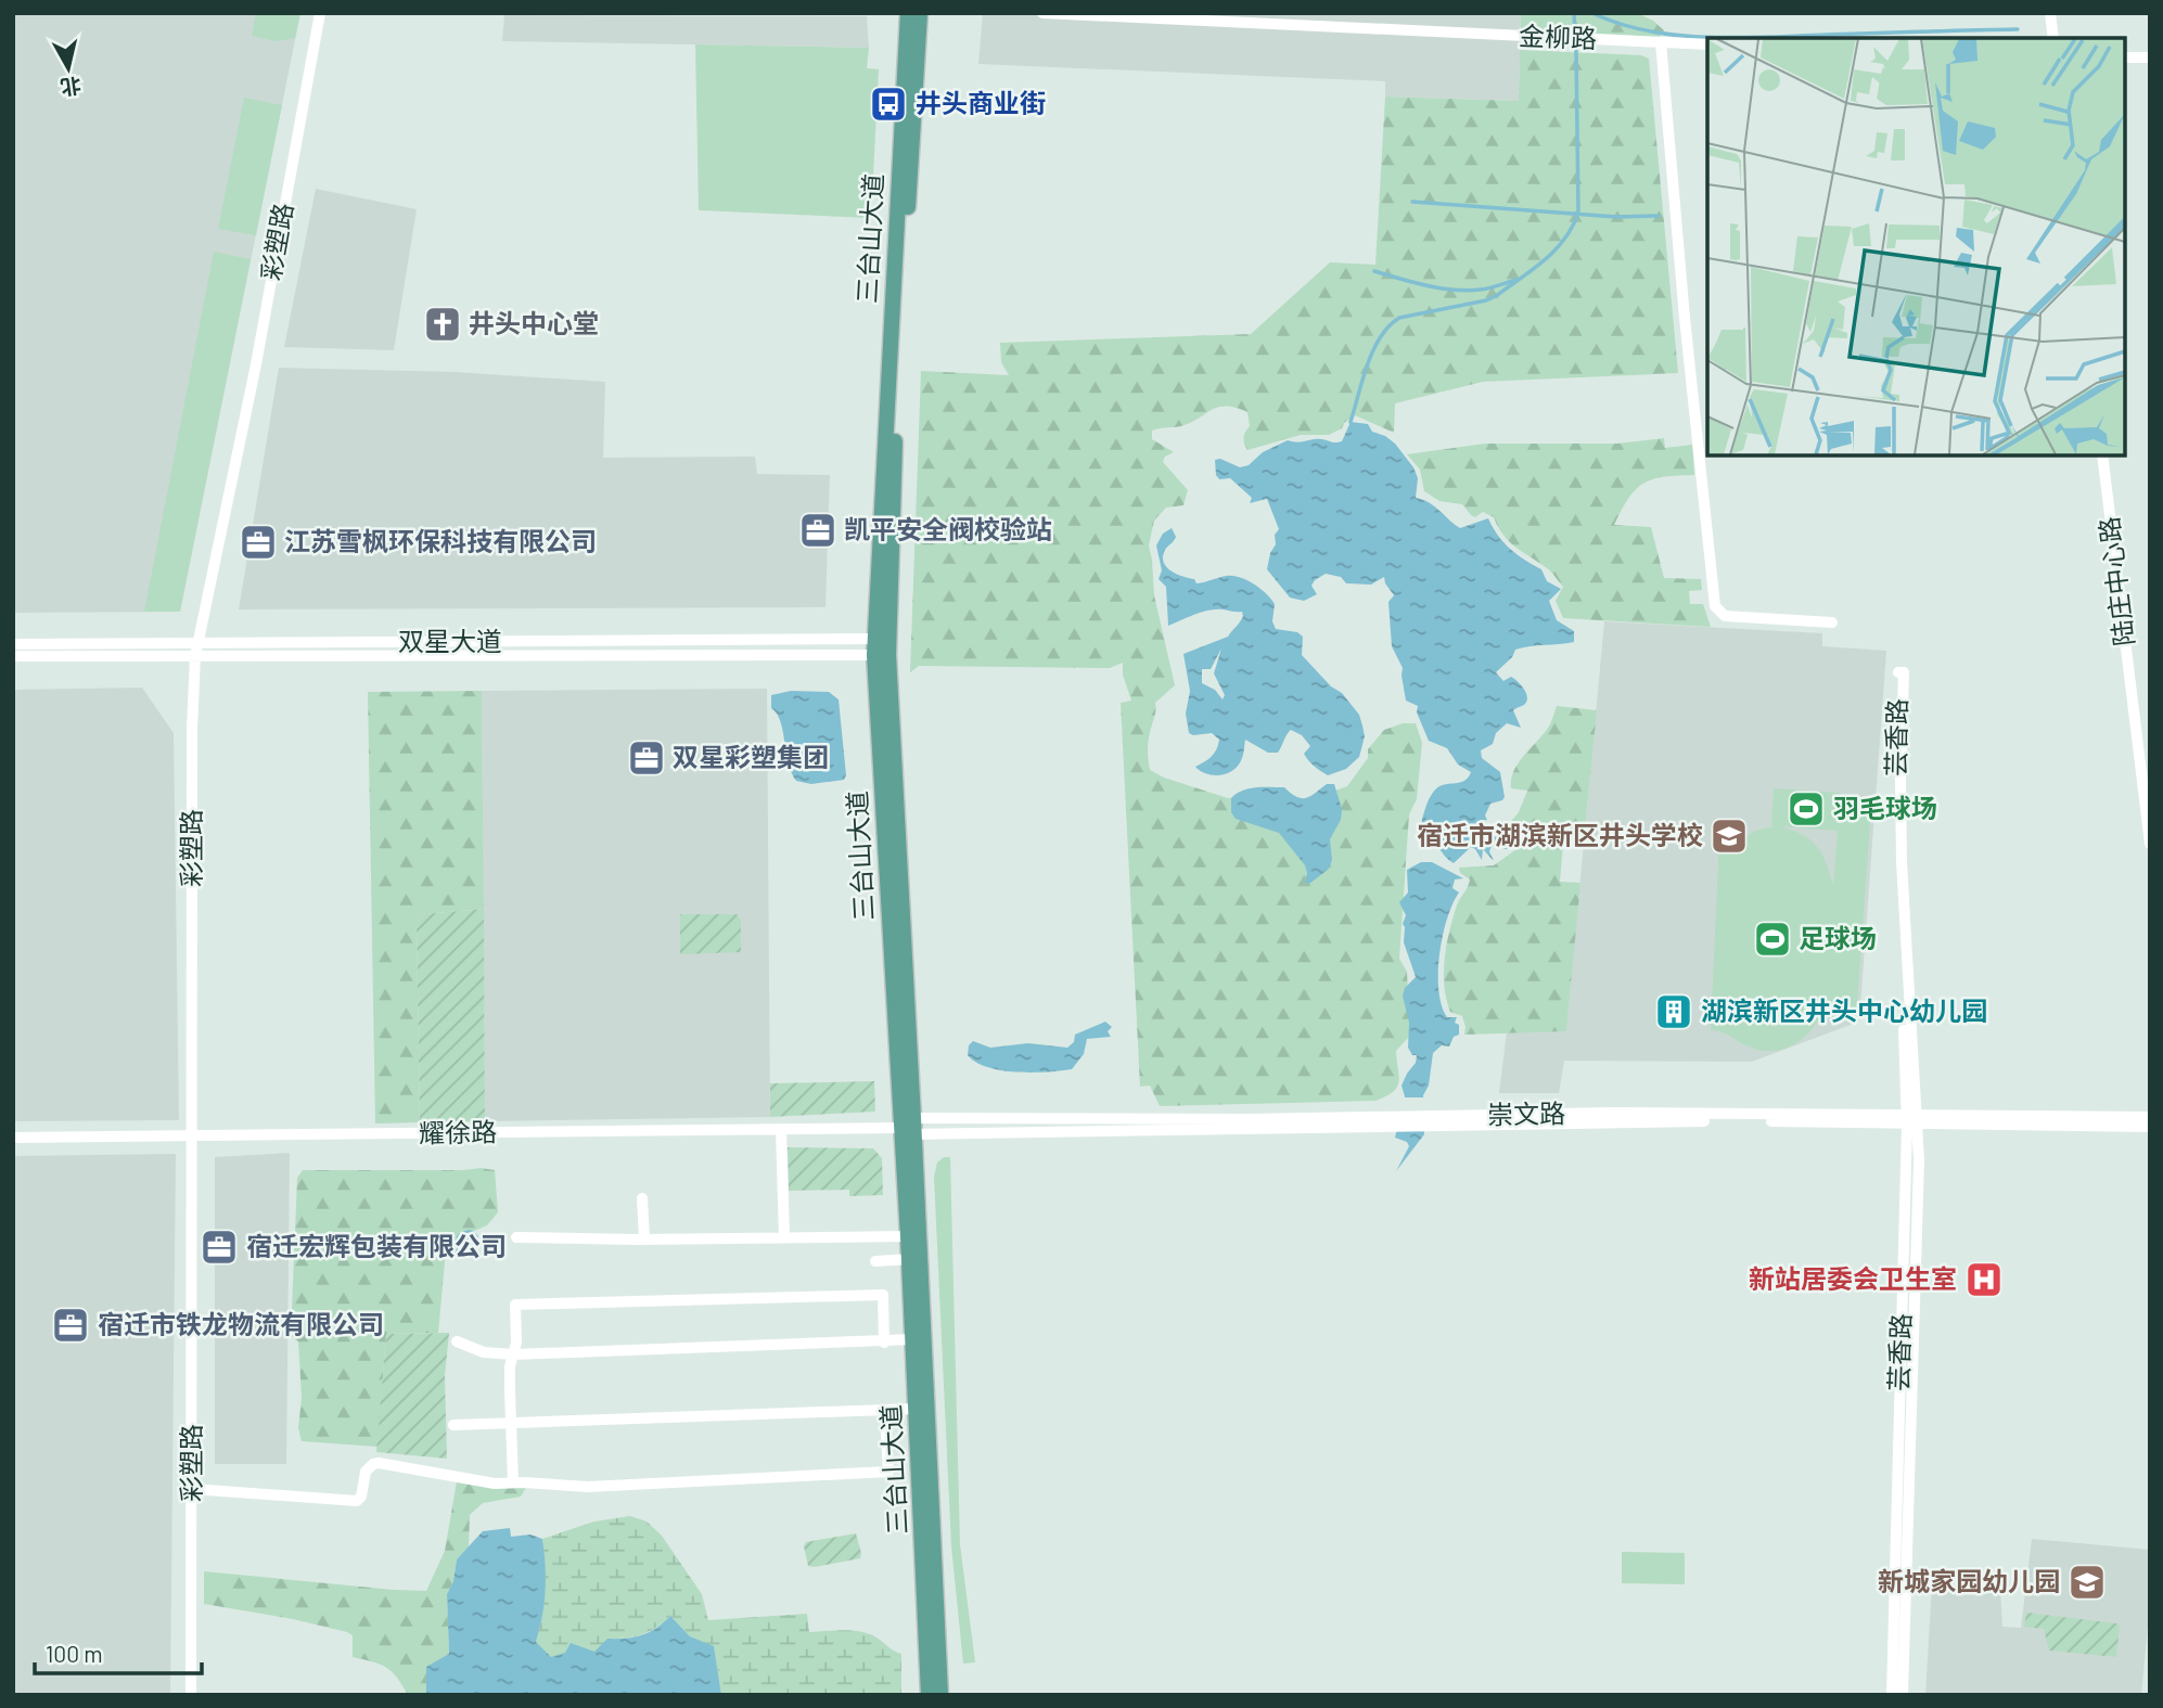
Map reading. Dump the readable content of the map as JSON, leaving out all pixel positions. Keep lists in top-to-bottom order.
{
  "streets": {
    "main road": ["三台山大道"],
    "street": [
      "金柳路",
      "彩塑路",
      "陆庄中心路",
      "双星大道",
      "芸香路",
      "崇文路",
      "耀徐路"
    ]
  },
  "crossings": [
    ["三台山大道", "双星大道"],
    ["三台山大道", "崇文路"],
    ["三台山大道", "耀徐路"],
    ["彩塑路", "双星大道"],
    ["彩塑路", "耀徐路"],
    ["芸香路", "崇文路"],
    ["崇文路", "耀徐路"]
  ],
  "places": {
    "bus stop": ["井头商业街"],
    "church": ["井头中心堂"],
    "office": [
      "凯平安全阀校验站",
      "江苏雪枫环保科技有限公司",
      "双星彩塑集团",
      "宿迁宏辉包装有限公司",
      "宿迁市铁龙物流有限公司"
    ],
    "sports": ["羽毛球场", "足球场"],
    "school or university": ["宿迁市湖滨新区井头学校", "新城家园幼儿园"],
    "building": ["湖滨新区井头中心幼儿园"],
    "hospital": ["新站居委会卫生室"]
  },
  "scale_bar": "100 m",
  "north": "bottom"
}
